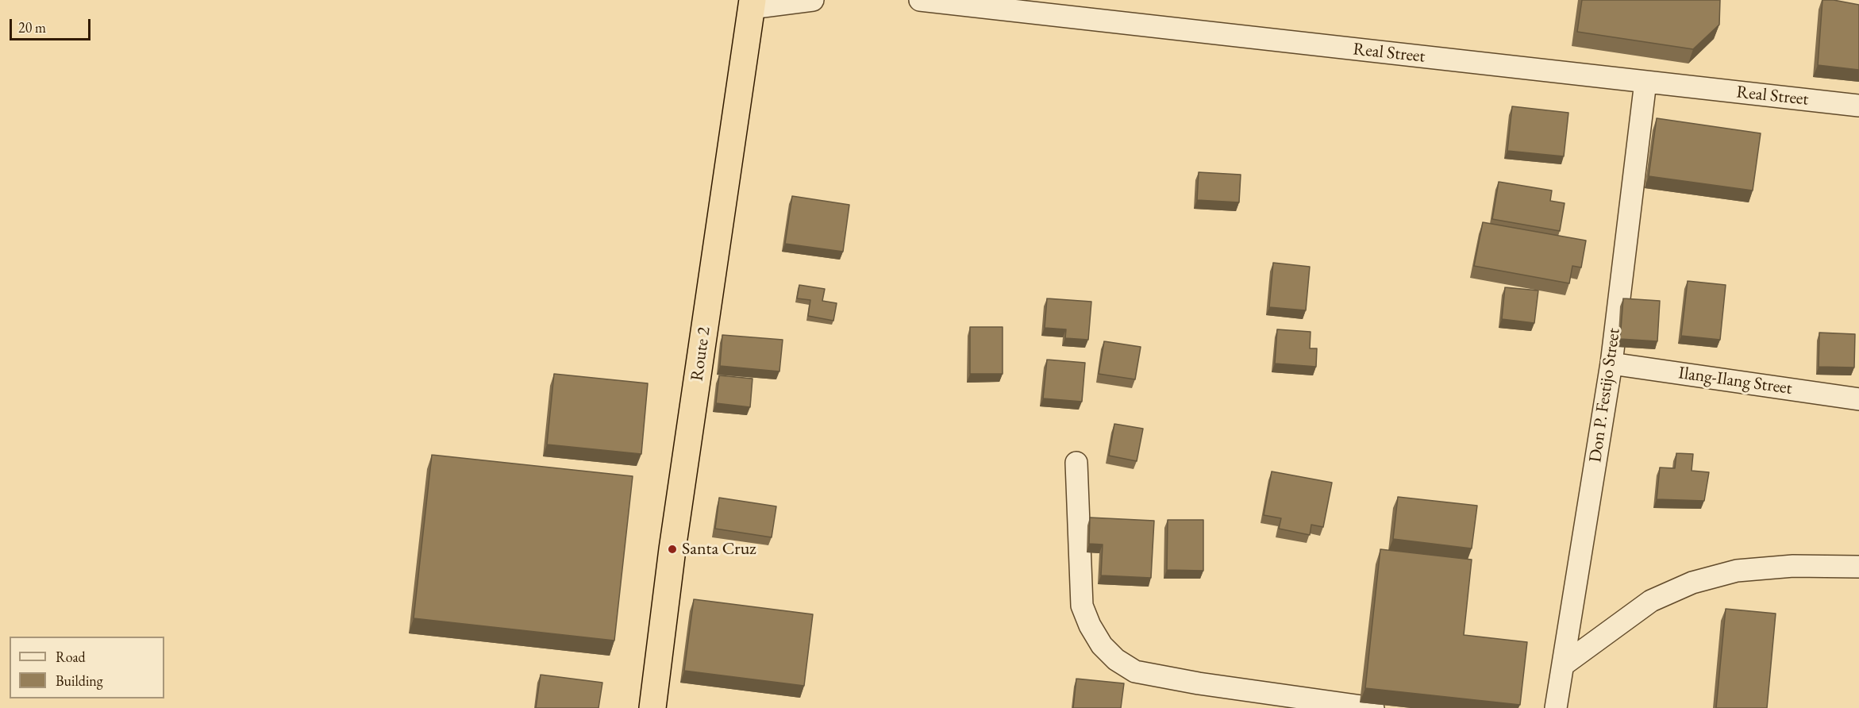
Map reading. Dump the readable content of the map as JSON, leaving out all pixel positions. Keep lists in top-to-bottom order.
{
  "streets": {
    "highway": ["Route 2"],
    "street": ["Real Street", "Ilang-Ilang Street", "Don P. Festijo Street"]
  },
  "crossings": [
    ["Real Street", "Don P. Festijo Street"],
    ["Ilang-Ilang Street", "Don P. Festijo Street"]
  ],
  "places": ["Santa Cruz"],
  "legend": ["Road", "Building"],
  "scale_bar": "20 m"
}
